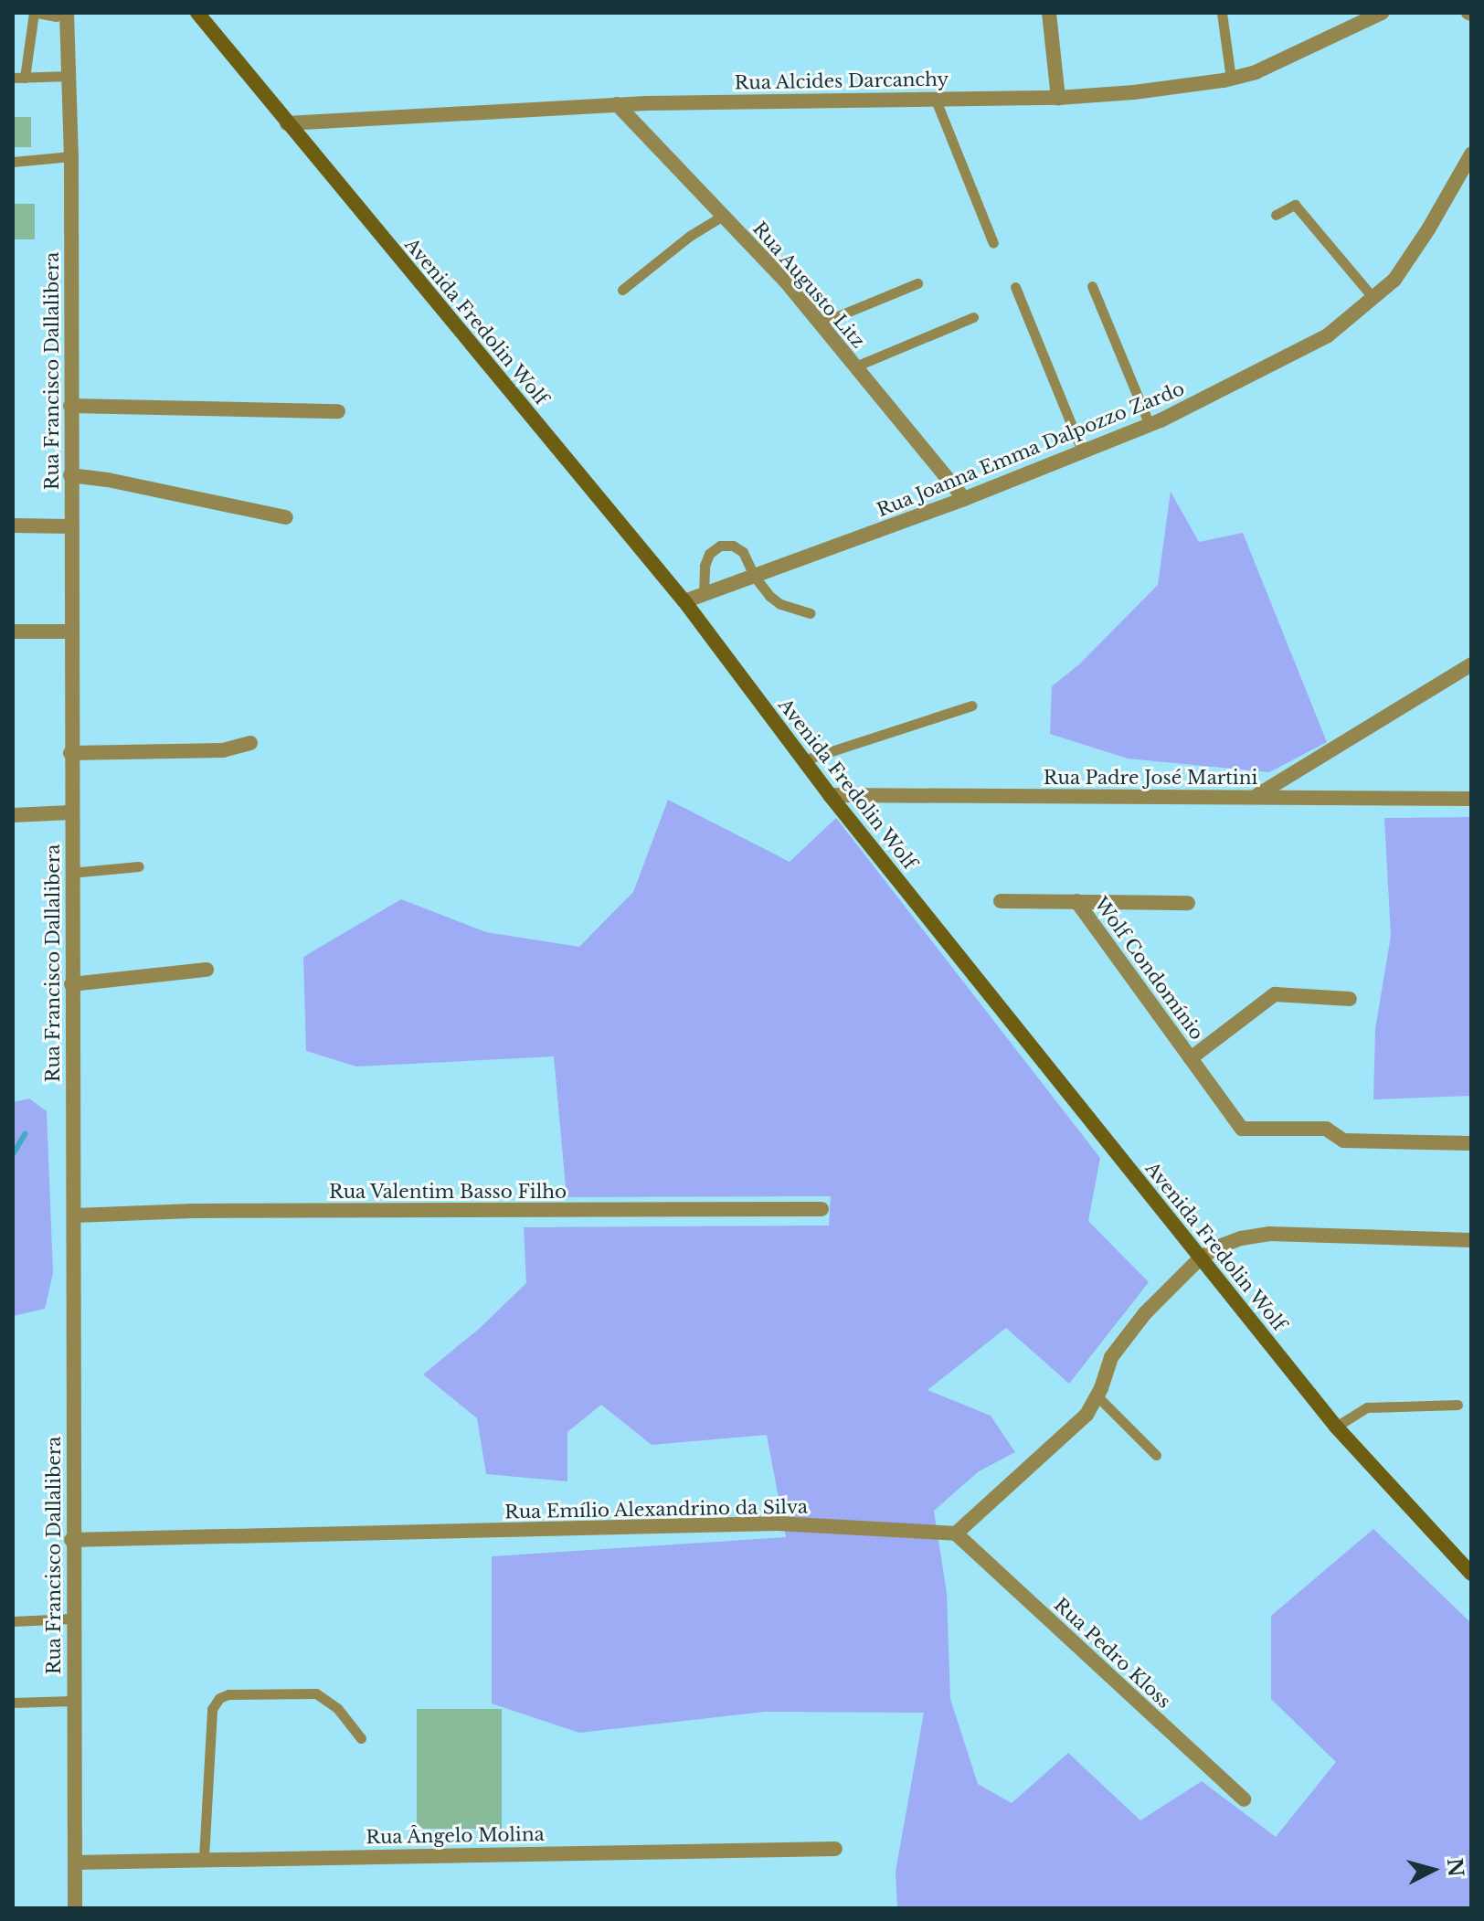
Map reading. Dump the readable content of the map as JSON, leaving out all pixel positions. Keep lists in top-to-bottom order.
{
  "streets": {
    "main road": ["Avenida Fredolin Wolf"],
    "street": [
      "Rua Alcides Darcanchy",
      "Rua Augusto Litz",
      "Rua Francisco Dallalibera",
      "Rua Joanna Emma Dalpozzo Zardo",
      "Rua Padre José Martini",
      "Wolf Condomínio",
      "Rua Valentim Basso Filho",
      "Rua Emílio Alexandrino da Silva",
      "Rua Pedro Kloss",
      "Rua Ângelo Molina"
    ]
  },
  "crossings": [
    ["Rua Alcides Darcanchy", "Rua Augusto Litz"],
    ["Rua Alcides Darcanchy", "Avenida Fredolin Wolf"],
    ["Rua Augusto Litz", "Rua Joanna Emma Dalpozzo Zardo"],
    ["Avenida Fredolin Wolf", "Rua Joanna Emma Dalpozzo Zardo"],
    ["Avenida Fredolin Wolf", "Rua Padre José Martini"],
    ["Rua Francisco Dallalibera", "Rua Valentim Basso Filho"],
    ["Rua Francisco Dallalibera", "Rua Emílio Alexandrino da Silva"],
    ["Rua Francisco Dallalibera", "Rua Ângelo Molina"],
    ["Rua Emílio Alexandrino da Silva", "Rua Pedro Kloss"]
  ],
  "north": "right"
}
